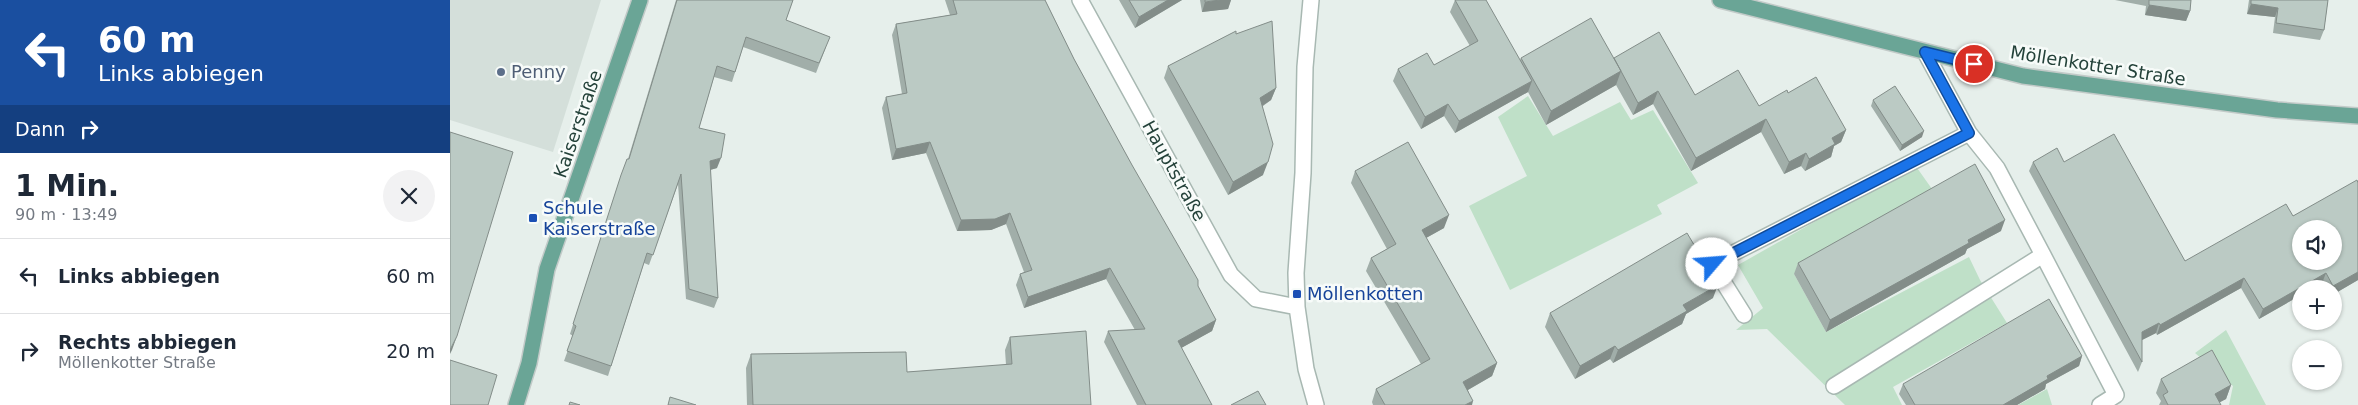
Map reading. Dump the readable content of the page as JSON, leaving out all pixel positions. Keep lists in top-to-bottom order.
{
  "streets": {
    "main road": ["Möllenkotter Straße", "Kaiserstraße"],
    "street": ["Hauptstraße"]
  },
  "places": {
    "other": ["Penny"],
    "transit": ["Schule Kaiserstraße", "Möllenkotten"]
  },
  "page": {
    "turn": ["60 m", "Links abbiegen"],
    "then": "Dann",
    "heading": ["1 Min.", "90 m · 13:49"],
    "map_buttons": ["+", "−"],
    "list": [
      {
        "name": "Links abbiegen",
        "value": "60 m"
      },
      {
        "name": "Rechts abbiegen",
        "note": "Möllenkotter Straße",
        "value": "20 m"
      }
    ]
  }
}
